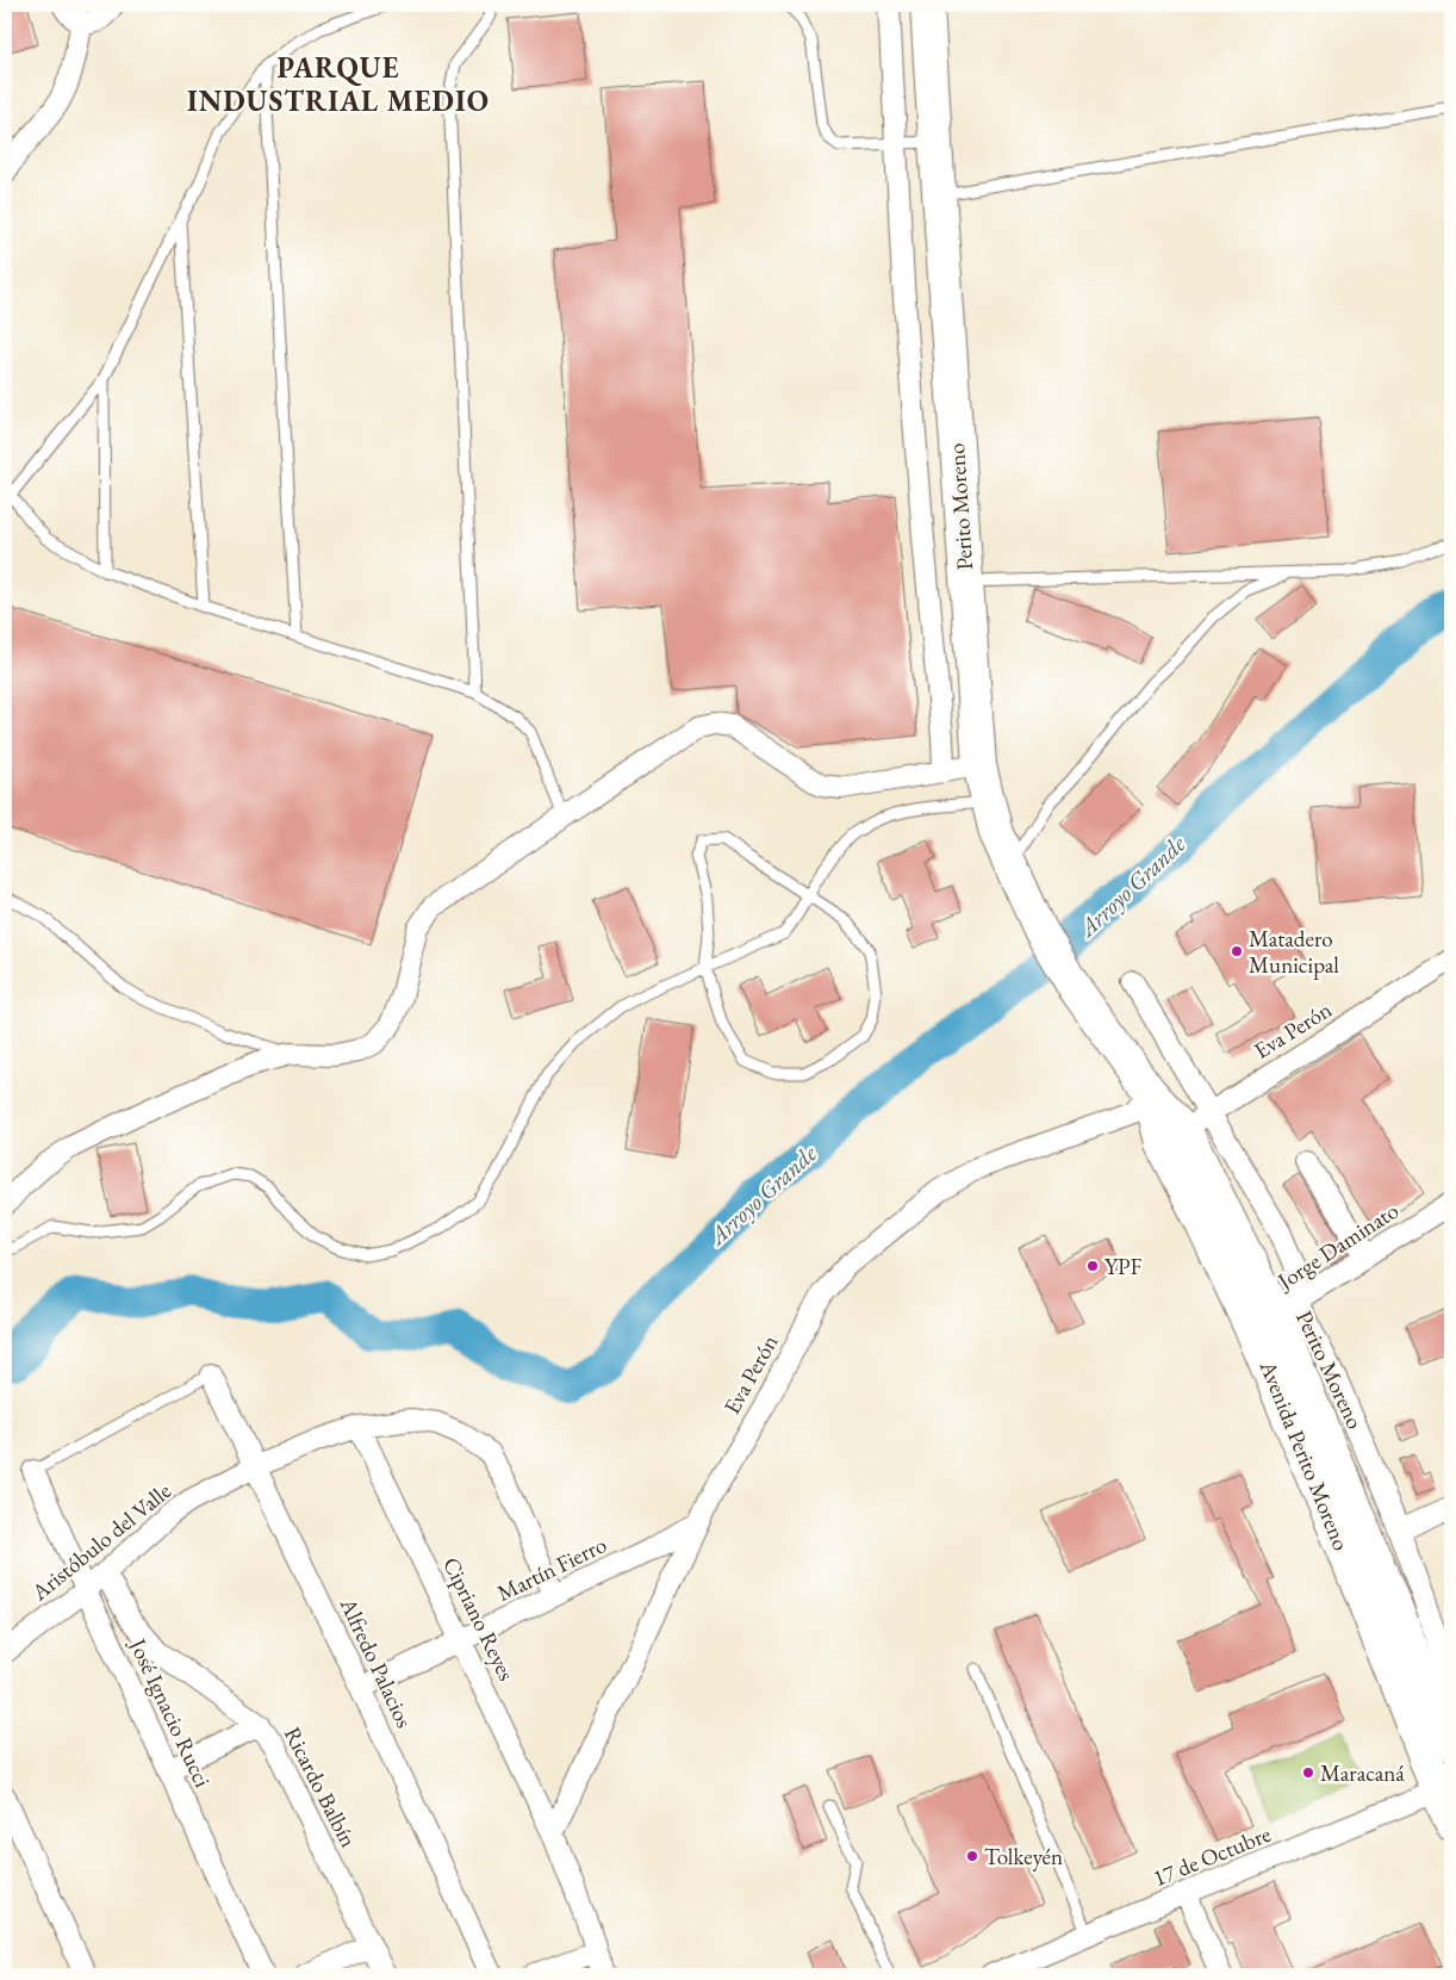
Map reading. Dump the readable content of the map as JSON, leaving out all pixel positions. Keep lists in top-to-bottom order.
{
  "streets": {
    "main road": ["Perito Moreno", "Avenida Perito Moreno"],
    "street": [
      "Eva Perón",
      "Jorge Daminato",
      "Aristóbulo del Valle",
      "Martín Fierro",
      "Cipriano Reyes",
      "Alfredo Palacios",
      "José Ignacio Rucci",
      "Ricardo Balbín",
      "17 de Octubre"
    ]
  },
  "crossings": [
    ["Perito Moreno", "Eva Perón"],
    ["Perito Moreno", "Jorge Daminato"],
    ["Perito Moreno", "Avenida Perito Moreno"],
    ["Eva Perón", "Avenida Perito Moreno"],
    ["Eva Perón", "Martín Fierro"],
    ["Eva Perón", "Cipriano Reyes"],
    ["Jorge Daminato", "Avenida Perito Moreno"],
    ["Avenida Perito Moreno", "17 de Octubre"],
    ["Aristóbulo del Valle", "Martín Fierro"],
    ["Aristóbulo del Valle", "Cipriano Reyes"],
    ["Aristóbulo del Valle", "Alfredo Palacios"],
    ["Aristóbulo del Valle", "José Ignacio Rucci"],
    ["Aristóbulo del Valle", "Ricardo Balbín"],
    ["Martín Fierro", "Cipriano Reyes"],
    ["Martín Fierro", "Alfredo Palacios"]
  ],
  "districts": ["PARQUE INDUSTRIAL MEDIO"],
  "water": ["Arroyo Grande"],
  "places": [
    "Matadero Municipal",
    "YPF",
    "Maracaná",
    "Tolkeyén"
  ]
}
